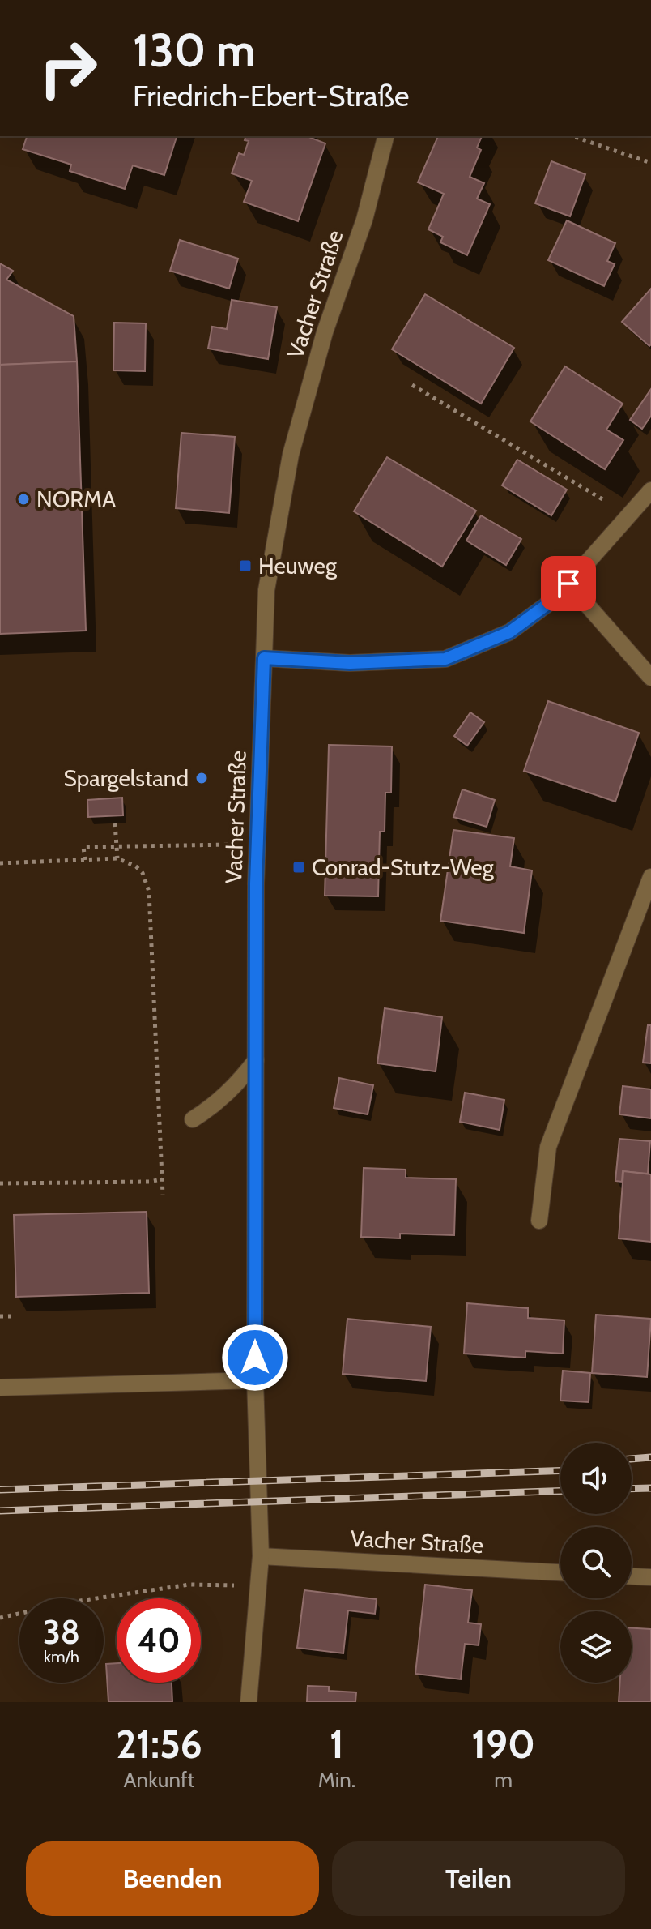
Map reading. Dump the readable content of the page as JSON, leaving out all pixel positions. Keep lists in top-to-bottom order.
{
  "streets": {
    "street": ["Vacher Straße"]
  },
  "places": {
    "other": ["NORMA", "Spargelstand"],
    "transit": ["Heuweg", "Conrad-Stutz-Weg"]
  },
  "page": {
    "turn": ["130 m", "Friedrich-Ebert-Straße"],
    "speed": "38 km/h",
    "limit": "40",
    "eta": [
      "21:56",
      "Ankunft",
      "1",
      "Min.",
      "190",
      "m"
    ],
    "buttons": ["Beenden", "Teilen"]
  }
}
